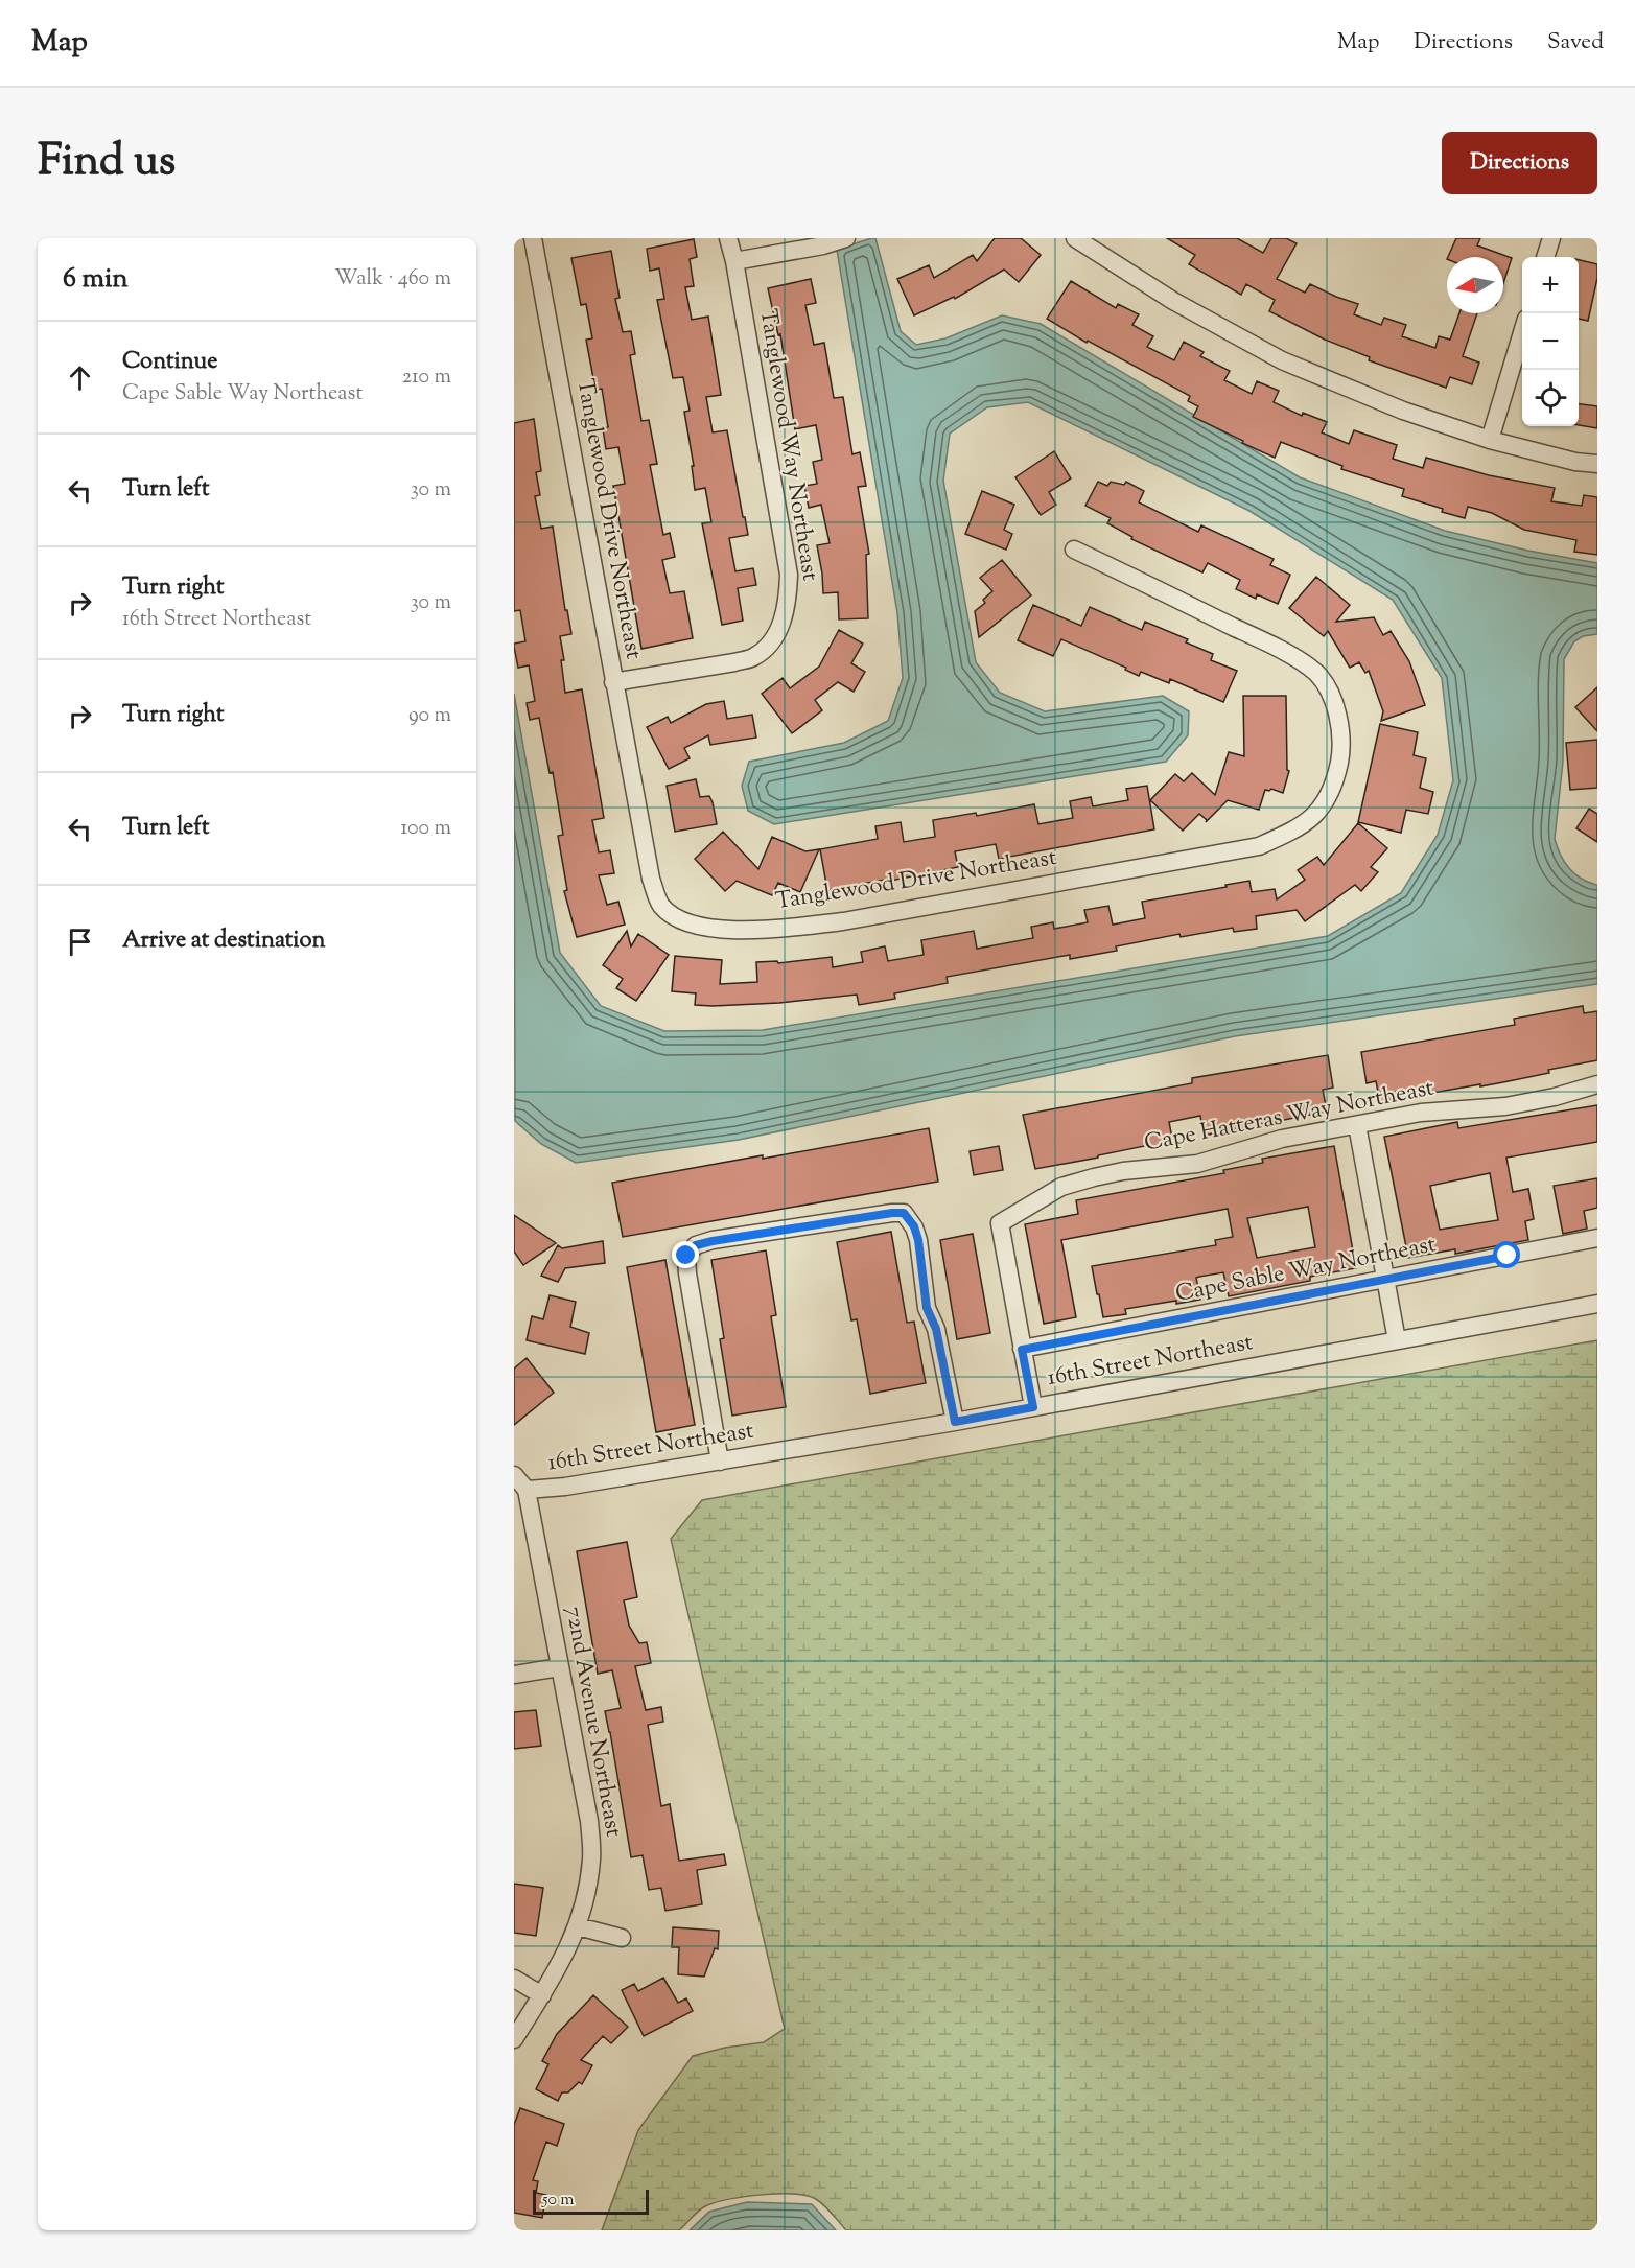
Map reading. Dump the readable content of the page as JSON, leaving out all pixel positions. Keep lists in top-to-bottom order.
{
  "streets": {
    "street": [
      "Tanglewood Way Northeast",
      "Tanglewood Drive Northeast",
      "Cape Hatteras Way Northeast",
      "Cape Sable Way Northeast",
      "16th Street Northeast",
      "72nd Avenue Northeast"
    ]
  },
  "crossings": [
    ["Tanglewood Way Northeast", "Tanglewood Drive Northeast"],
    ["Cape Hatteras Way Northeast", "Cape Sable Way Northeast"],
    ["16th Street Northeast", "72nd Avenue Northeast"]
  ],
  "scale_bar": "50 m",
  "north": "left",
  "page": {
    "header": "Map",
    "nav": ["Map", "Directions", "Saved"],
    "title": "Find us",
    "buttons": "Directions",
    "heading": ["6 min", "Walk · 460 m"],
    "map_buttons": ["+", "−"],
    "list": [
      ["Continue", "Cape Sable Way Northeast", "210 m"],
      ["Turn left", "30 m"],
      ["Turn right", "16th Street Northeast", "30 m"],
      ["Turn right", "90 m"],
      ["Turn left", "100 m"],
      "Arrive at destination"
    ],
    "scale": "50 m"
  }
}
